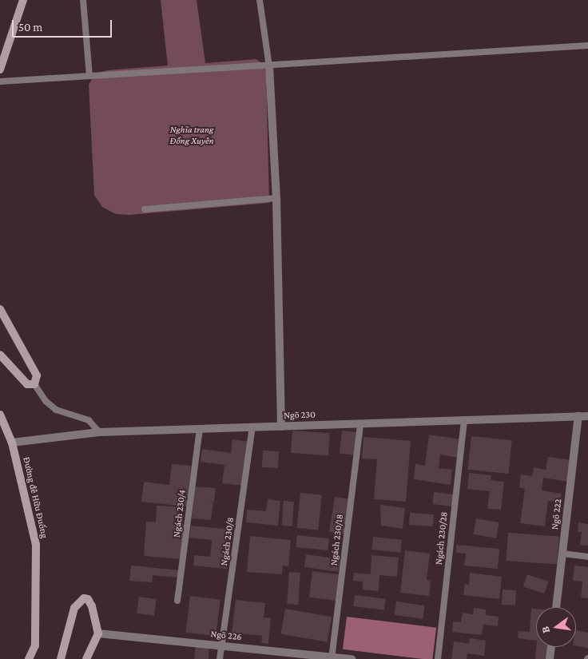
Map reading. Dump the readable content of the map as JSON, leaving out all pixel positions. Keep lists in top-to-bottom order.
{
  "streets": {
    "main road": ["Đường đê Hữu Đuống"],
    "street": ["Ngõ 230", "Ngõ 222", "Ngõ 226"],
    "lane": [
      "Ngách 230/4",
      "Ngách 230/28",
      "Ngách 230/18",
      "Ngách 230/8"
    ]
  },
  "crossings": [
    ["Ngõ 230", "Đường đê Hữu Đuống"],
    ["Ngõ 230", "Ngách 230/4"],
    ["Ngõ 230", "Ngõ 222"],
    ["Ngõ 230", "Ngách 230/28"],
    ["Ngõ 230", "Ngách 230/18"],
    ["Ngõ 230", "Ngách 230/8"],
    ["Ngách 230/18", "Ngõ 226"],
    ["Ngách 230/8", "Ngõ 226"]
  ],
  "parks": ["Nghĩa trang Đổng Xuyên"],
  "scale_bar": "50 m",
  "north": "left"
}
